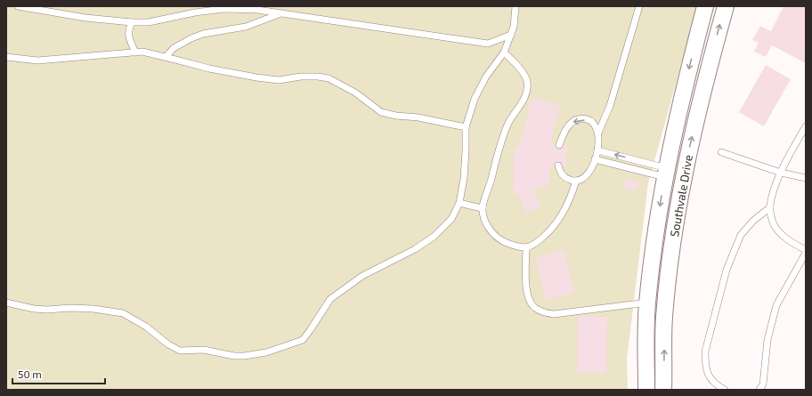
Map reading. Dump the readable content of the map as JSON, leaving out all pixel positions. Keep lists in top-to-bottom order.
{
  "streets": {
    "street": ["Southvale Drive"]
  },
  "scale_bar": "50 m"
}
